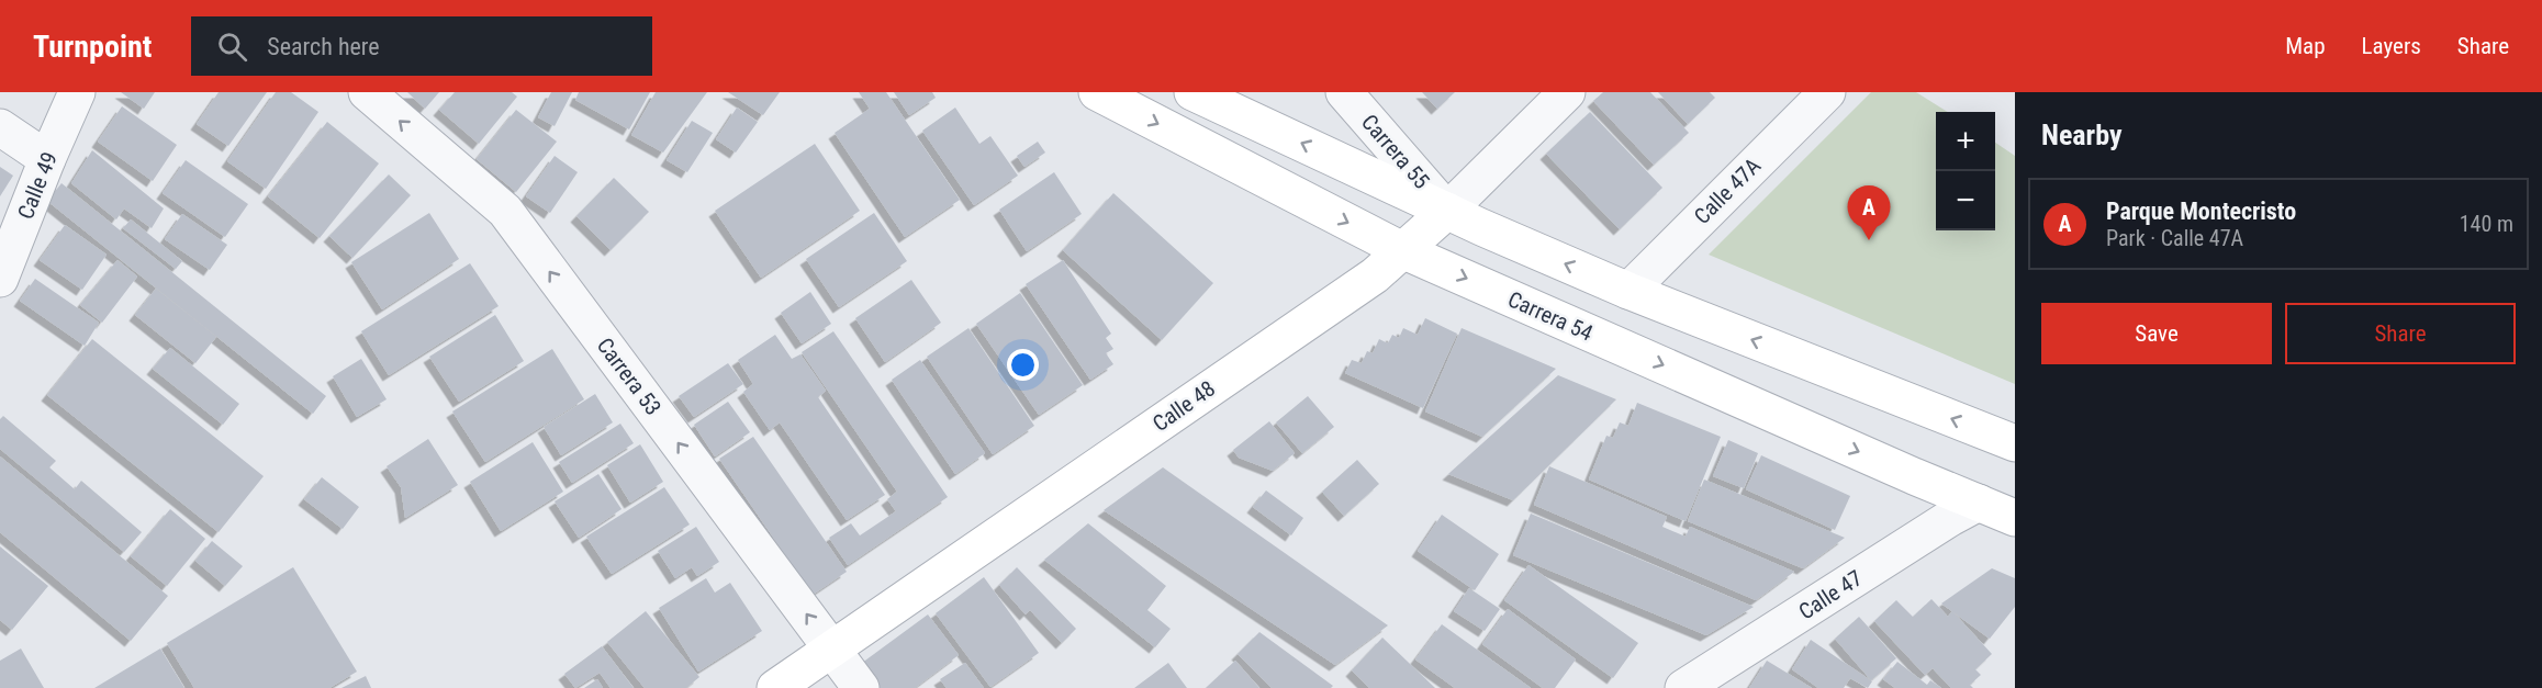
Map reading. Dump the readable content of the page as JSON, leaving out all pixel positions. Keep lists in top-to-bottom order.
{
  "streets": {
    "main road": ["Carrera 54", "Calle 48"],
    "street": [
      "Carrera 55",
      "Calle 49",
      "Calle 47A",
      "Carrera 53",
      "Calle 47"
    ]
  },
  "crossings": [
    ["Carrera 55", "Calle 48"],
    ["Carrera 54", "Calle 48"],
    ["Carrera 54", "Calle 47"],
    ["Carrera 53", "Calle 48"]
  ],
  "one_way": ["Carrera 53"],
  "page": {
    "header": "Turnpoint",
    "search": "Search here",
    "nav": ["Map", "Layers", "Share"],
    "heading": "Nearby",
    "map_buttons": ["+", "−"],
    "list": [
      {
        "mark": "A",
        "name": "Parque Montecristo",
        "note": "Park · Calle 47A",
        "value": "140 m"
      }
    ],
    "pins": "A",
    "buttons": ["Save", "Share"]
  }
}
